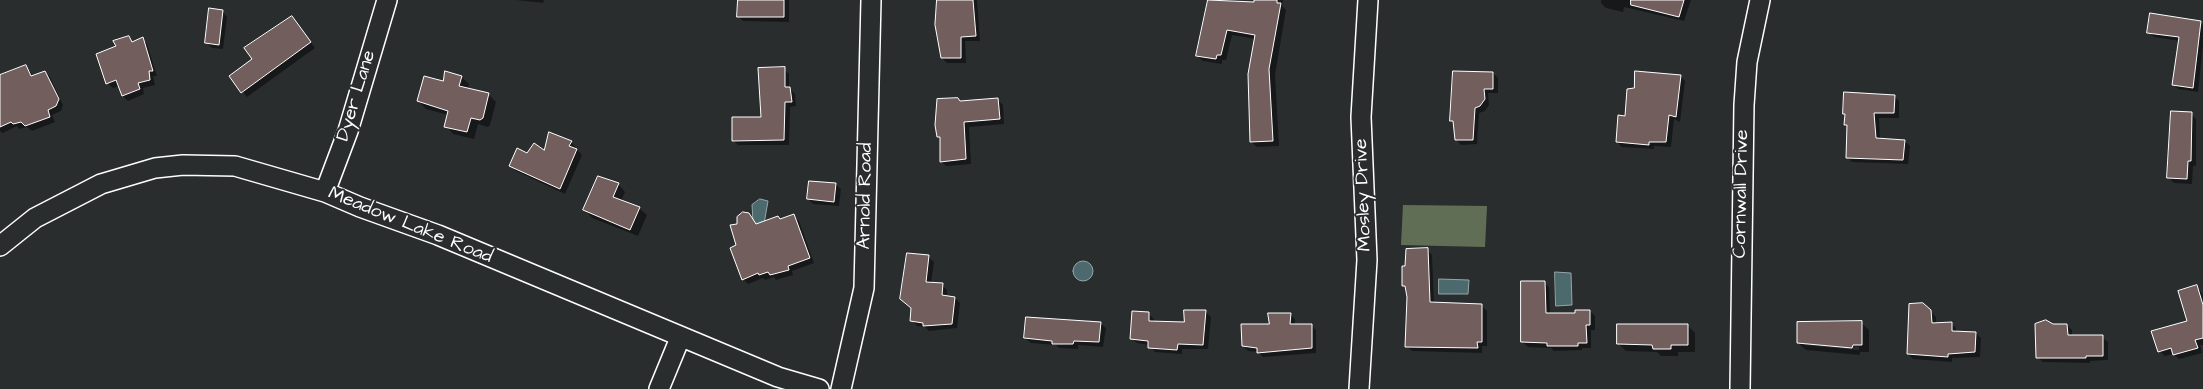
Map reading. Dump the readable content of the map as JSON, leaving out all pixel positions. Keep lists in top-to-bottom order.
{
  "streets": {
    "street": [
      "Dyer Lane",
      "Cornwall Drive",
      "Mosley Drive",
      "Arnold Road",
      "Meadow Lake Road"
    ]
  },
  "crossings": [
    ["Dyer Lane", "Meadow Lake Road"]
  ]
}
